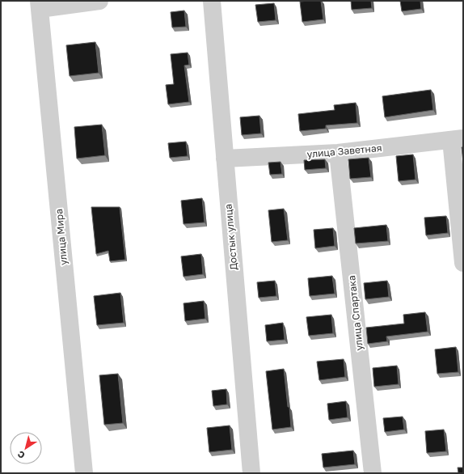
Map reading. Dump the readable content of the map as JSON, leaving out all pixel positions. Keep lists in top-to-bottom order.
{
  "streets": {
    "street": [
      "улица Заветная",
      "улица Мира",
      "Достык улица",
      "улица Спартака"
    ]
  },
  "crossings": [
    ["улица Заветная", "Достык улица"],
    ["улица Заветная", "улица Спартака"]
  ],
  "north": "bottom left"
}
